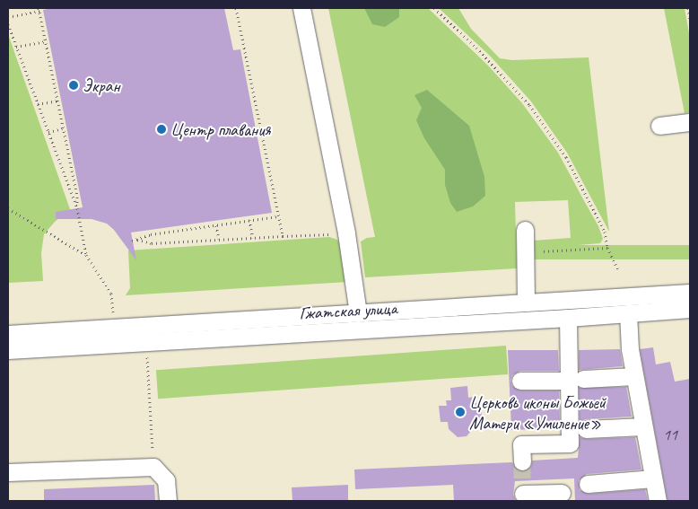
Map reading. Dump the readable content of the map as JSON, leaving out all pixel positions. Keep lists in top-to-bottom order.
{
  "streets": {
    "street": ["Гжатская улица"]
  },
  "places": ["Экран", "Центр плавания", "Церковь иконы Божьей Матери «Умиление»"],
  "house_numbers": ["11"]
}
